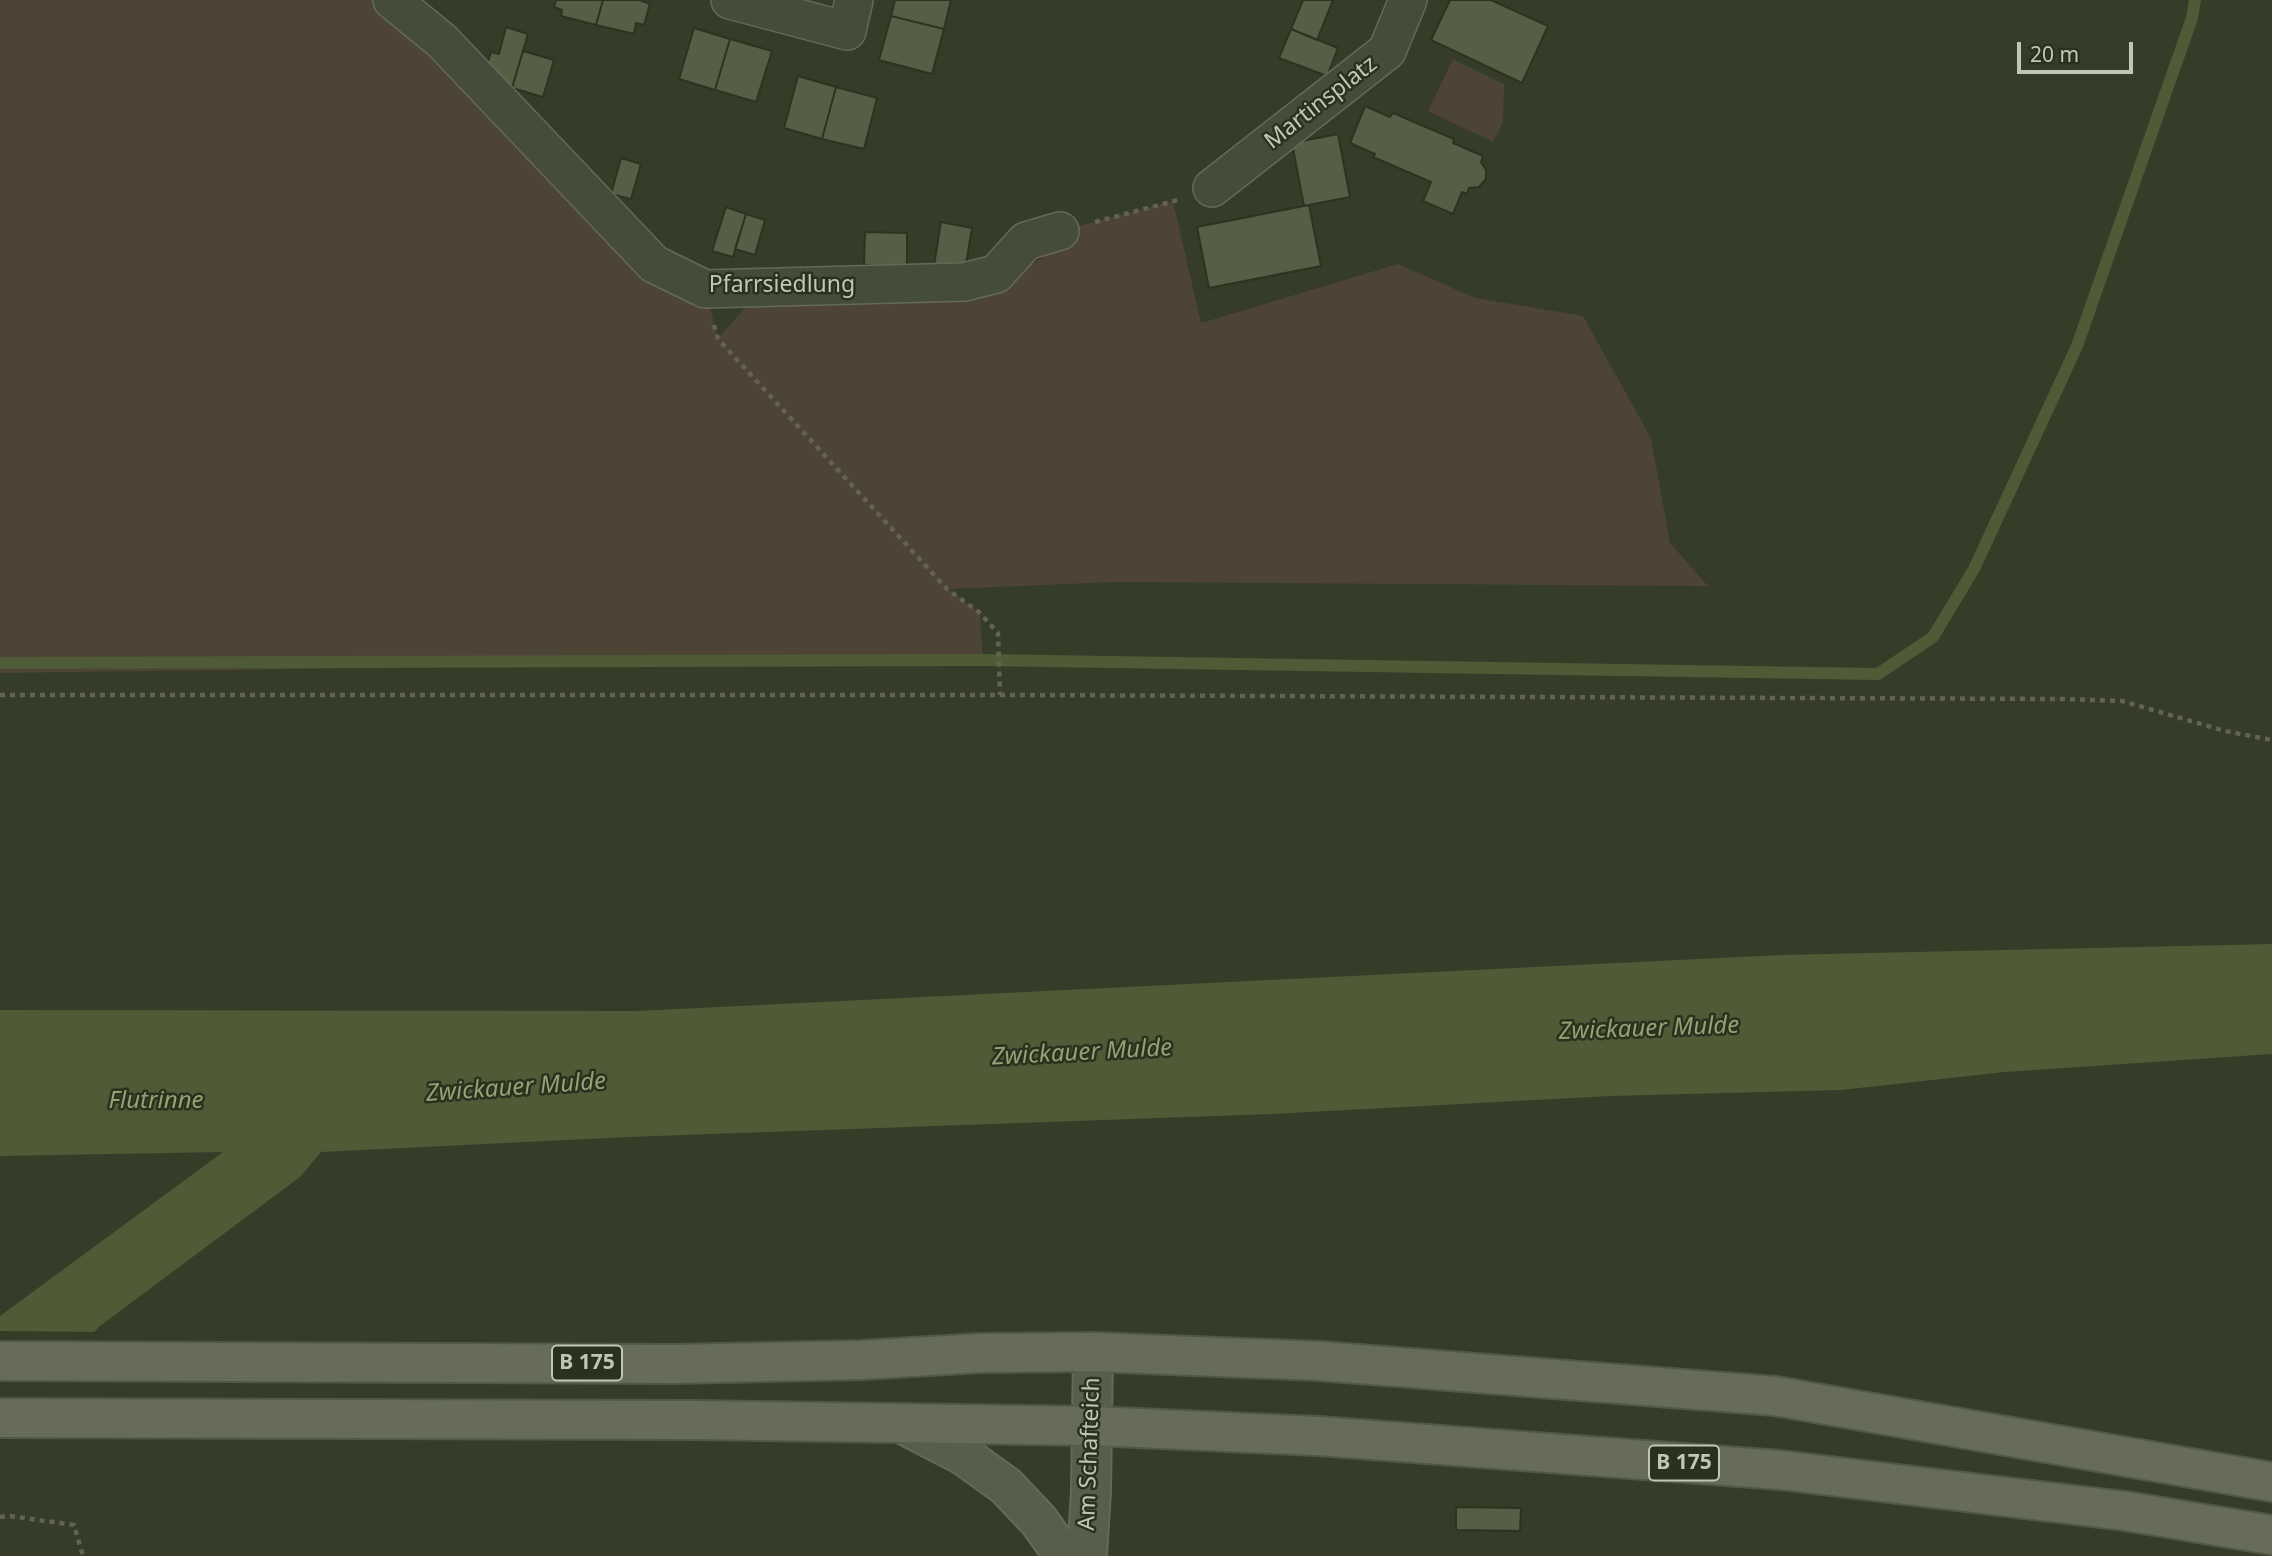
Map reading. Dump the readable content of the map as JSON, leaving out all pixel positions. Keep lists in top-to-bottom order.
{
  "streets": {
    "main road": ["B 175"],
    "street": ["Martinsplatz", "Pfarrsiedlung", "Am Schafteich"]
  },
  "crossings": [
    ["B 175", "Am Schafteich"]
  ],
  "water": ["Zwickauer Mulde", "Flutrinne"],
  "scale_bar": "20 m"
}
